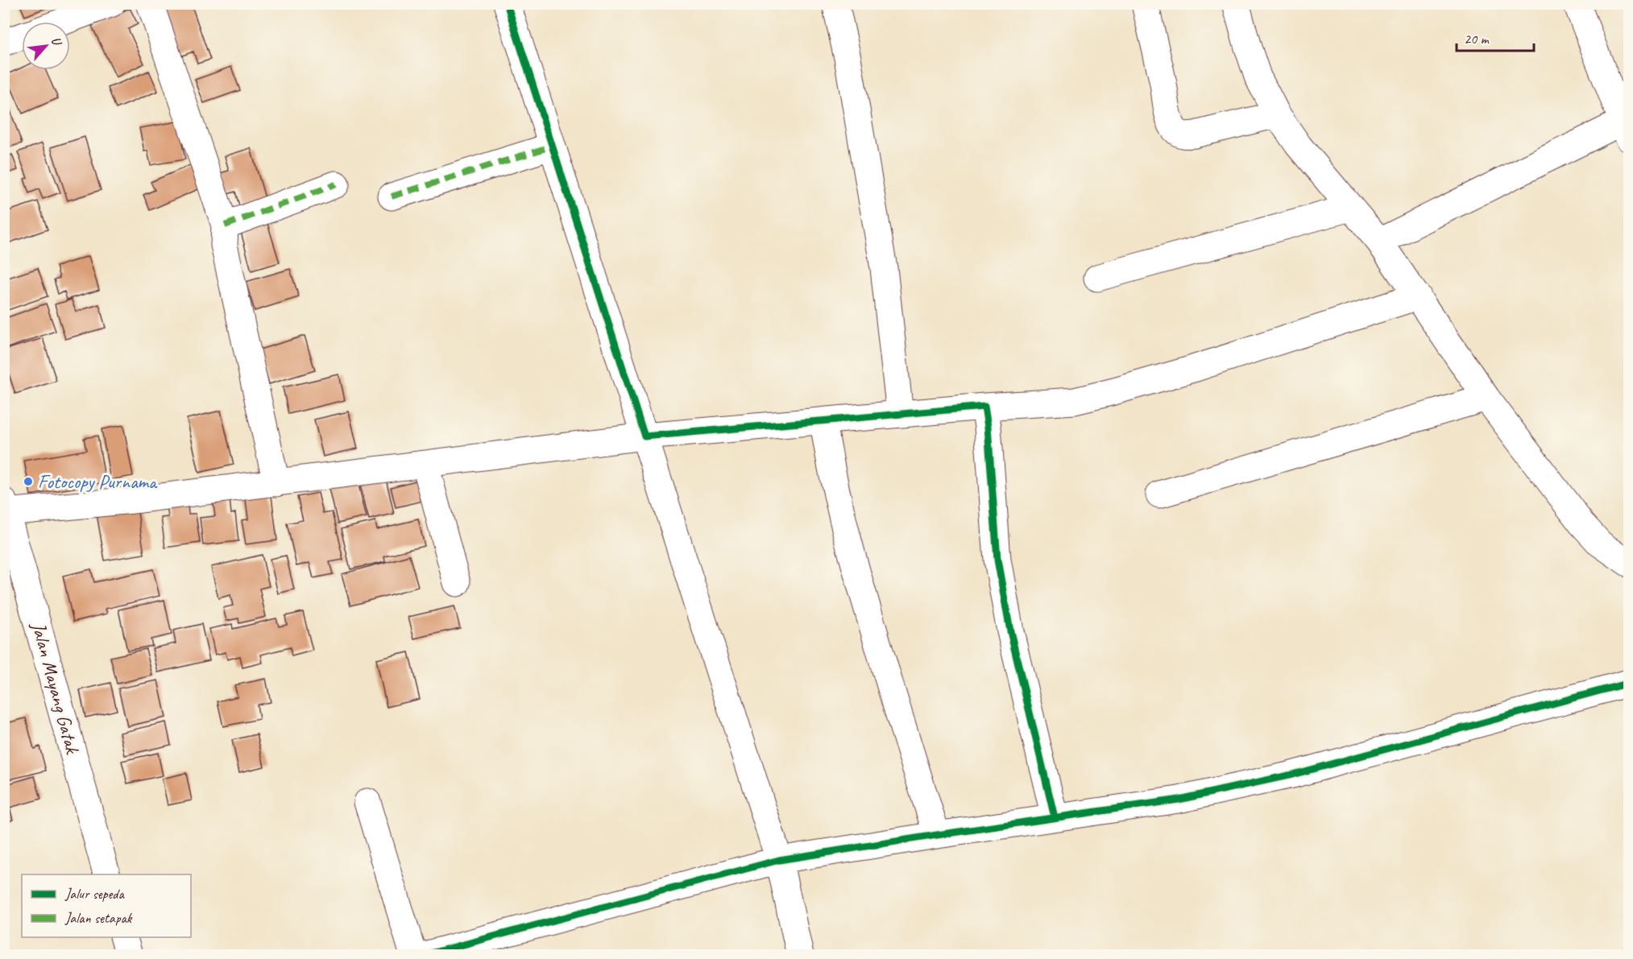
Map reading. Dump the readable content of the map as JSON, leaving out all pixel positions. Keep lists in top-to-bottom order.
{
  "streets": {
    "street": ["Jalan Mayang Gatak"]
  },
  "places": ["Fotocopy Purnama"],
  "legend": ["Jalur sepeda", "Jalan setapak"],
  "scale_bar": "20 m",
  "north": "top right"
}
